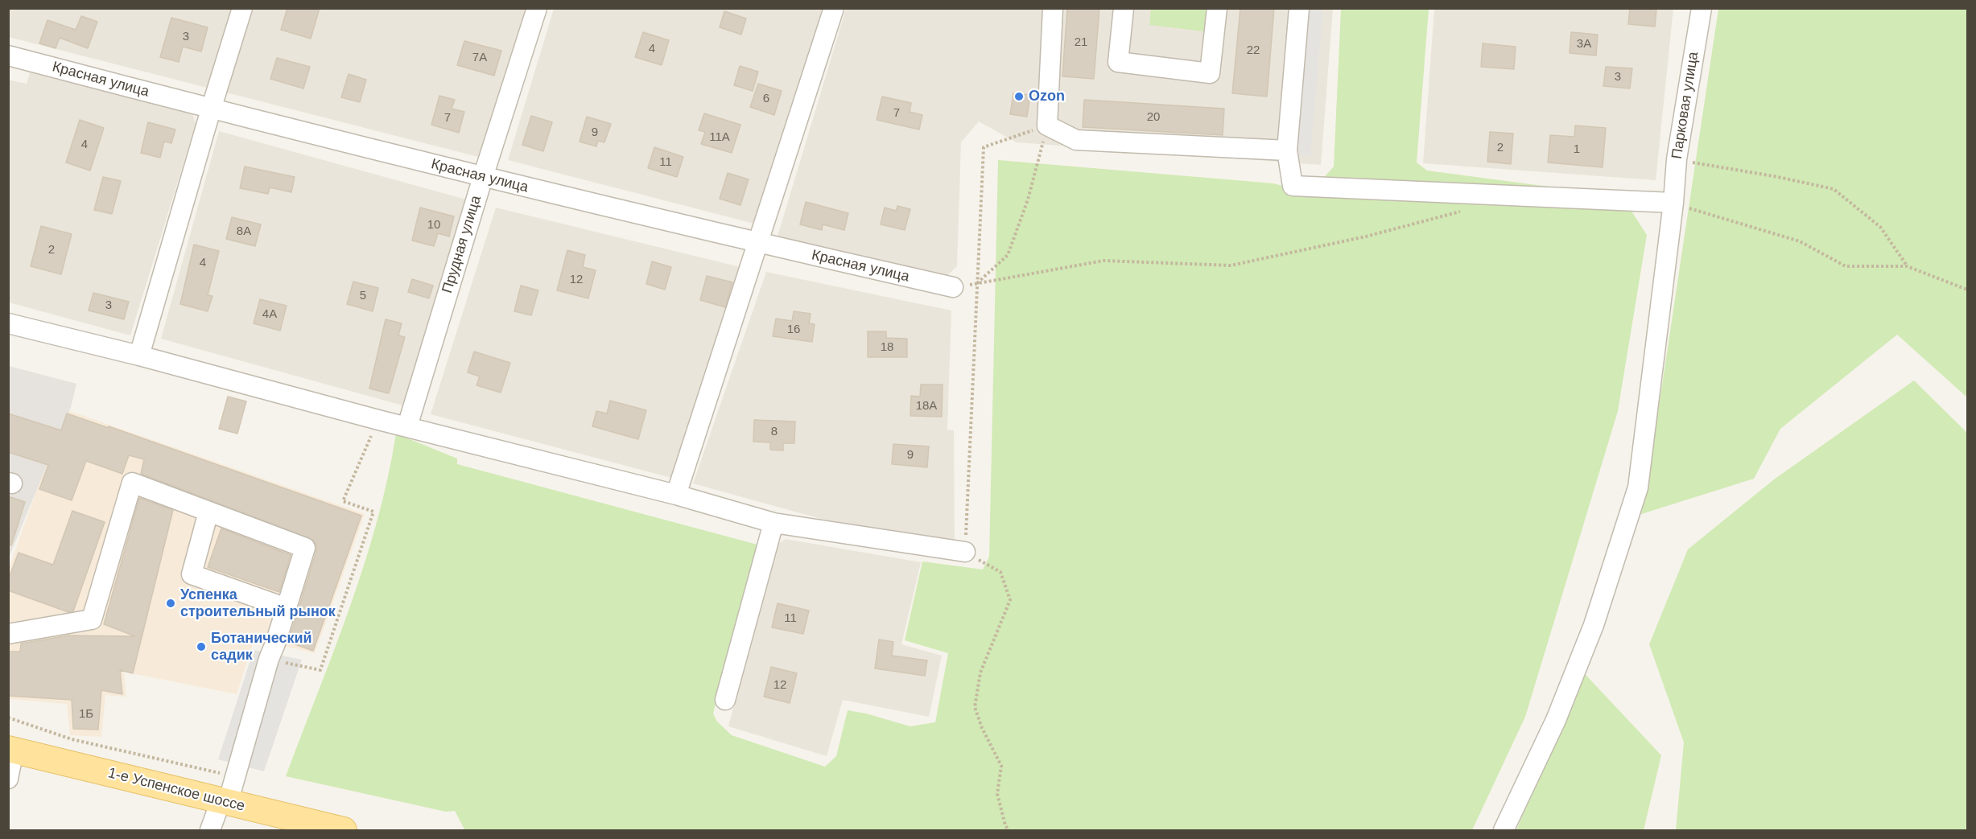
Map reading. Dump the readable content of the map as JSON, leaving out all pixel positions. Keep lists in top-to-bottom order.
{
  "streets": {
    "main road": ["1-е Успенское шоссе"],
    "street": ["Красная улица", "Парковая улица", "Прудная улица"]
  },
  "crossings": [
    ["Красная улица", "Прудная улица"]
  ],
  "places": ["Ozon", "Успенка строительный рынок", "Ботанический садик"],
  "house_numbers": [
    "3",
    "21",
    "3А",
    "4",
    "22",
    "7А",
    "3",
    "6",
    "7",
    "20",
    "7",
    "9",
    "11А",
    "4",
    "2",
    "1",
    "11",
    "10",
    "8А",
    "2",
    "4",
    "12",
    "5",
    "3",
    "4А",
    "16",
    "18",
    "18А",
    "8",
    "9",
    "11",
    "12",
    "1Б"
  ]
}
